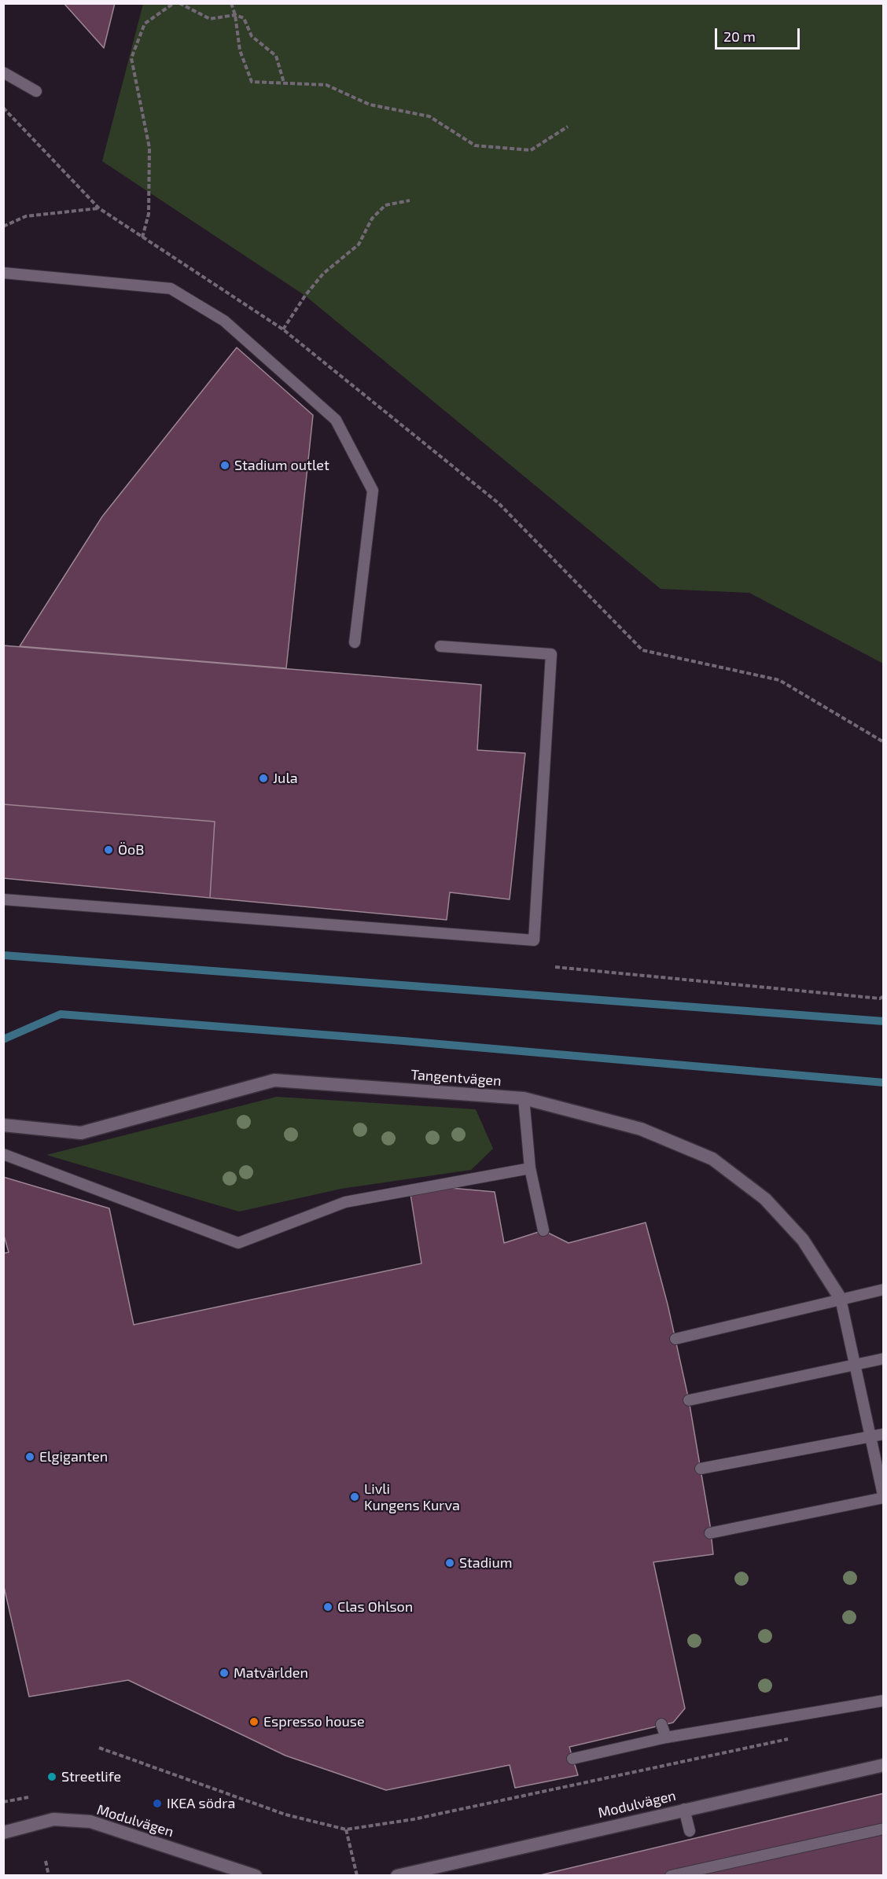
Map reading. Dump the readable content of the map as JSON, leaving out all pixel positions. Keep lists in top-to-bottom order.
{
  "streets": {
    "street": ["Tangentvägen", "Modulvägen"]
  },
  "places": [
    "Stadium outlet",
    "Jula",
    "ÖoB",
    "Elgiganten",
    "Livli Kungens Kurva",
    "Stadium",
    "Clas Ohlson",
    "Matvärlden",
    "Espresso house",
    "Streetlife",
    "IKEA södra"
  ],
  "scale_bar": "20 m"
}
